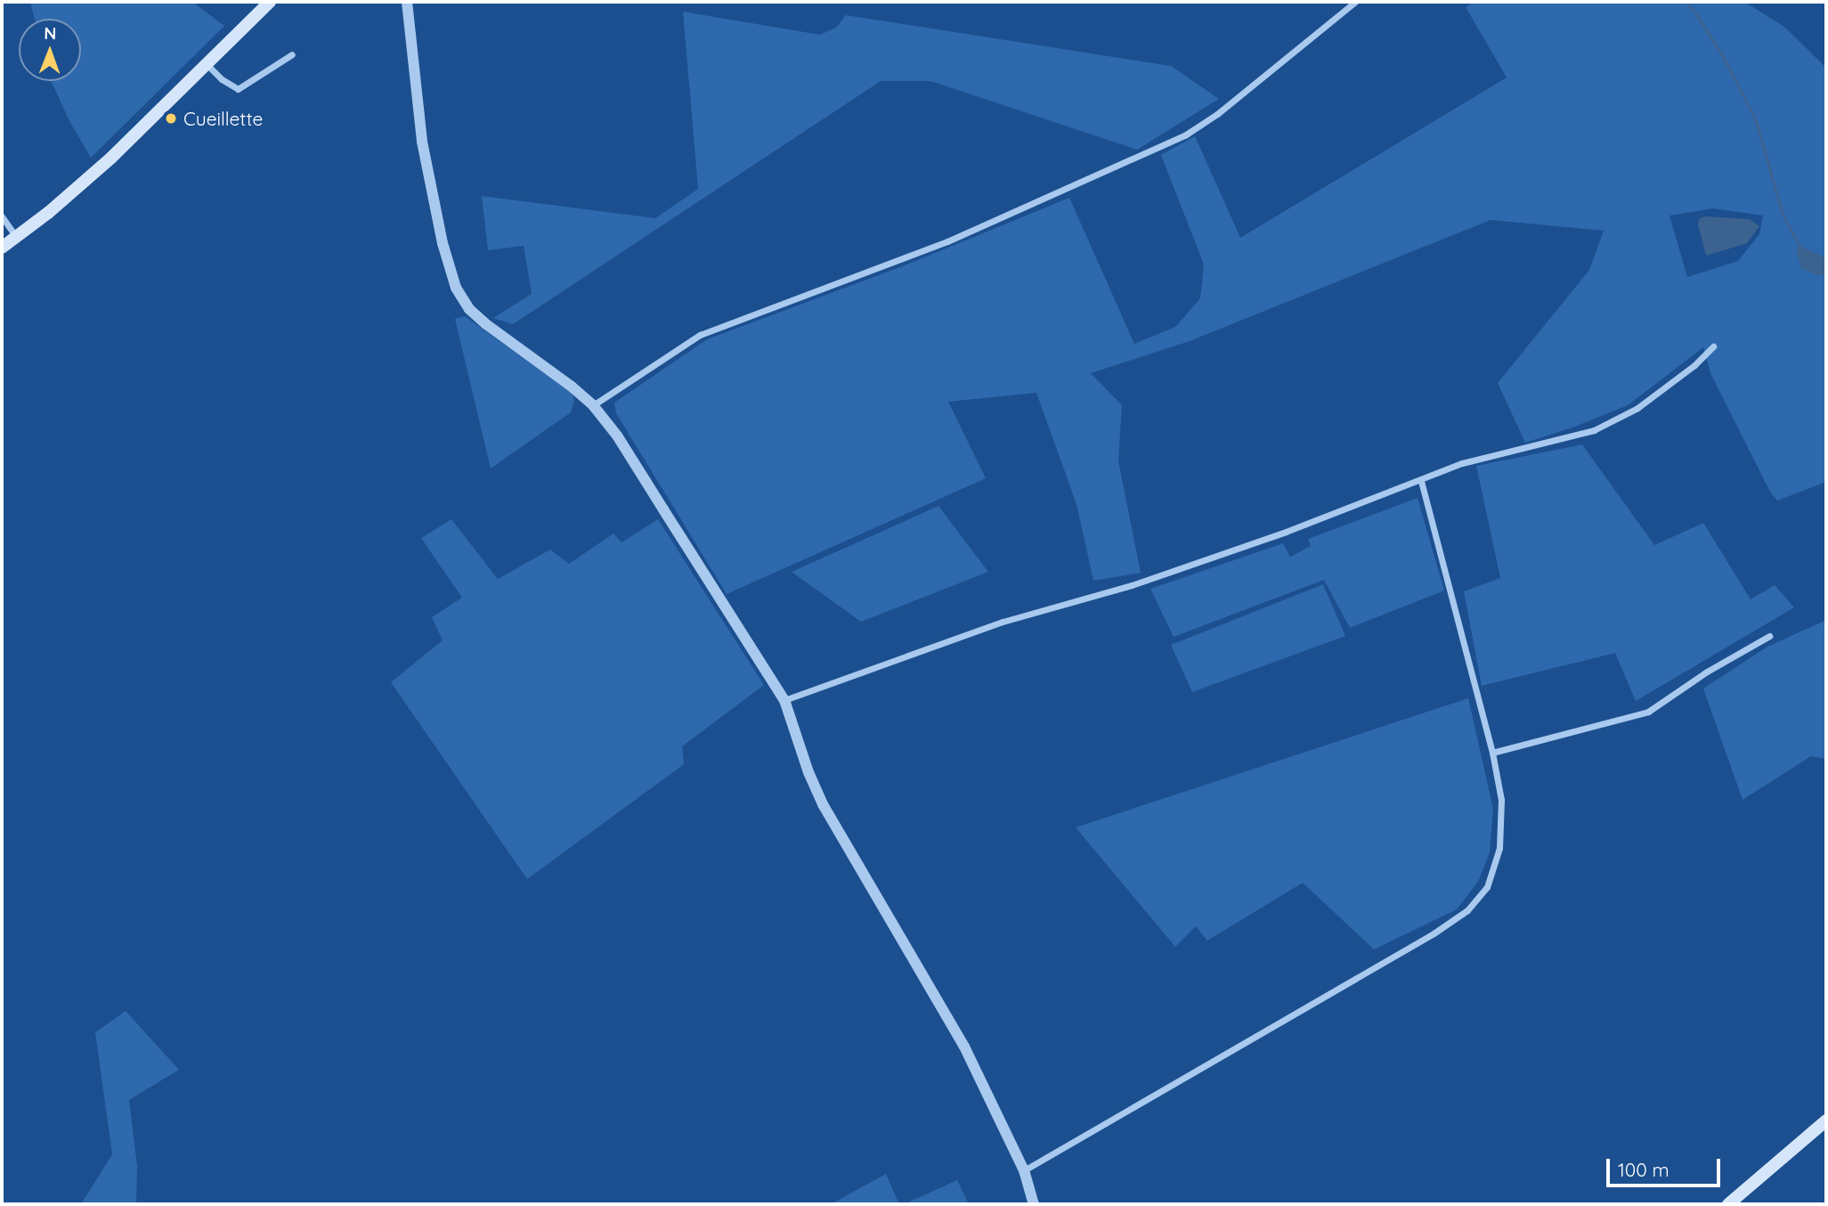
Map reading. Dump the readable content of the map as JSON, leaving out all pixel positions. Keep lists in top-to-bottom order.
{
  "places": ["Cueillette"],
  "scale_bar": "100 m",
  "north": "top"
}
